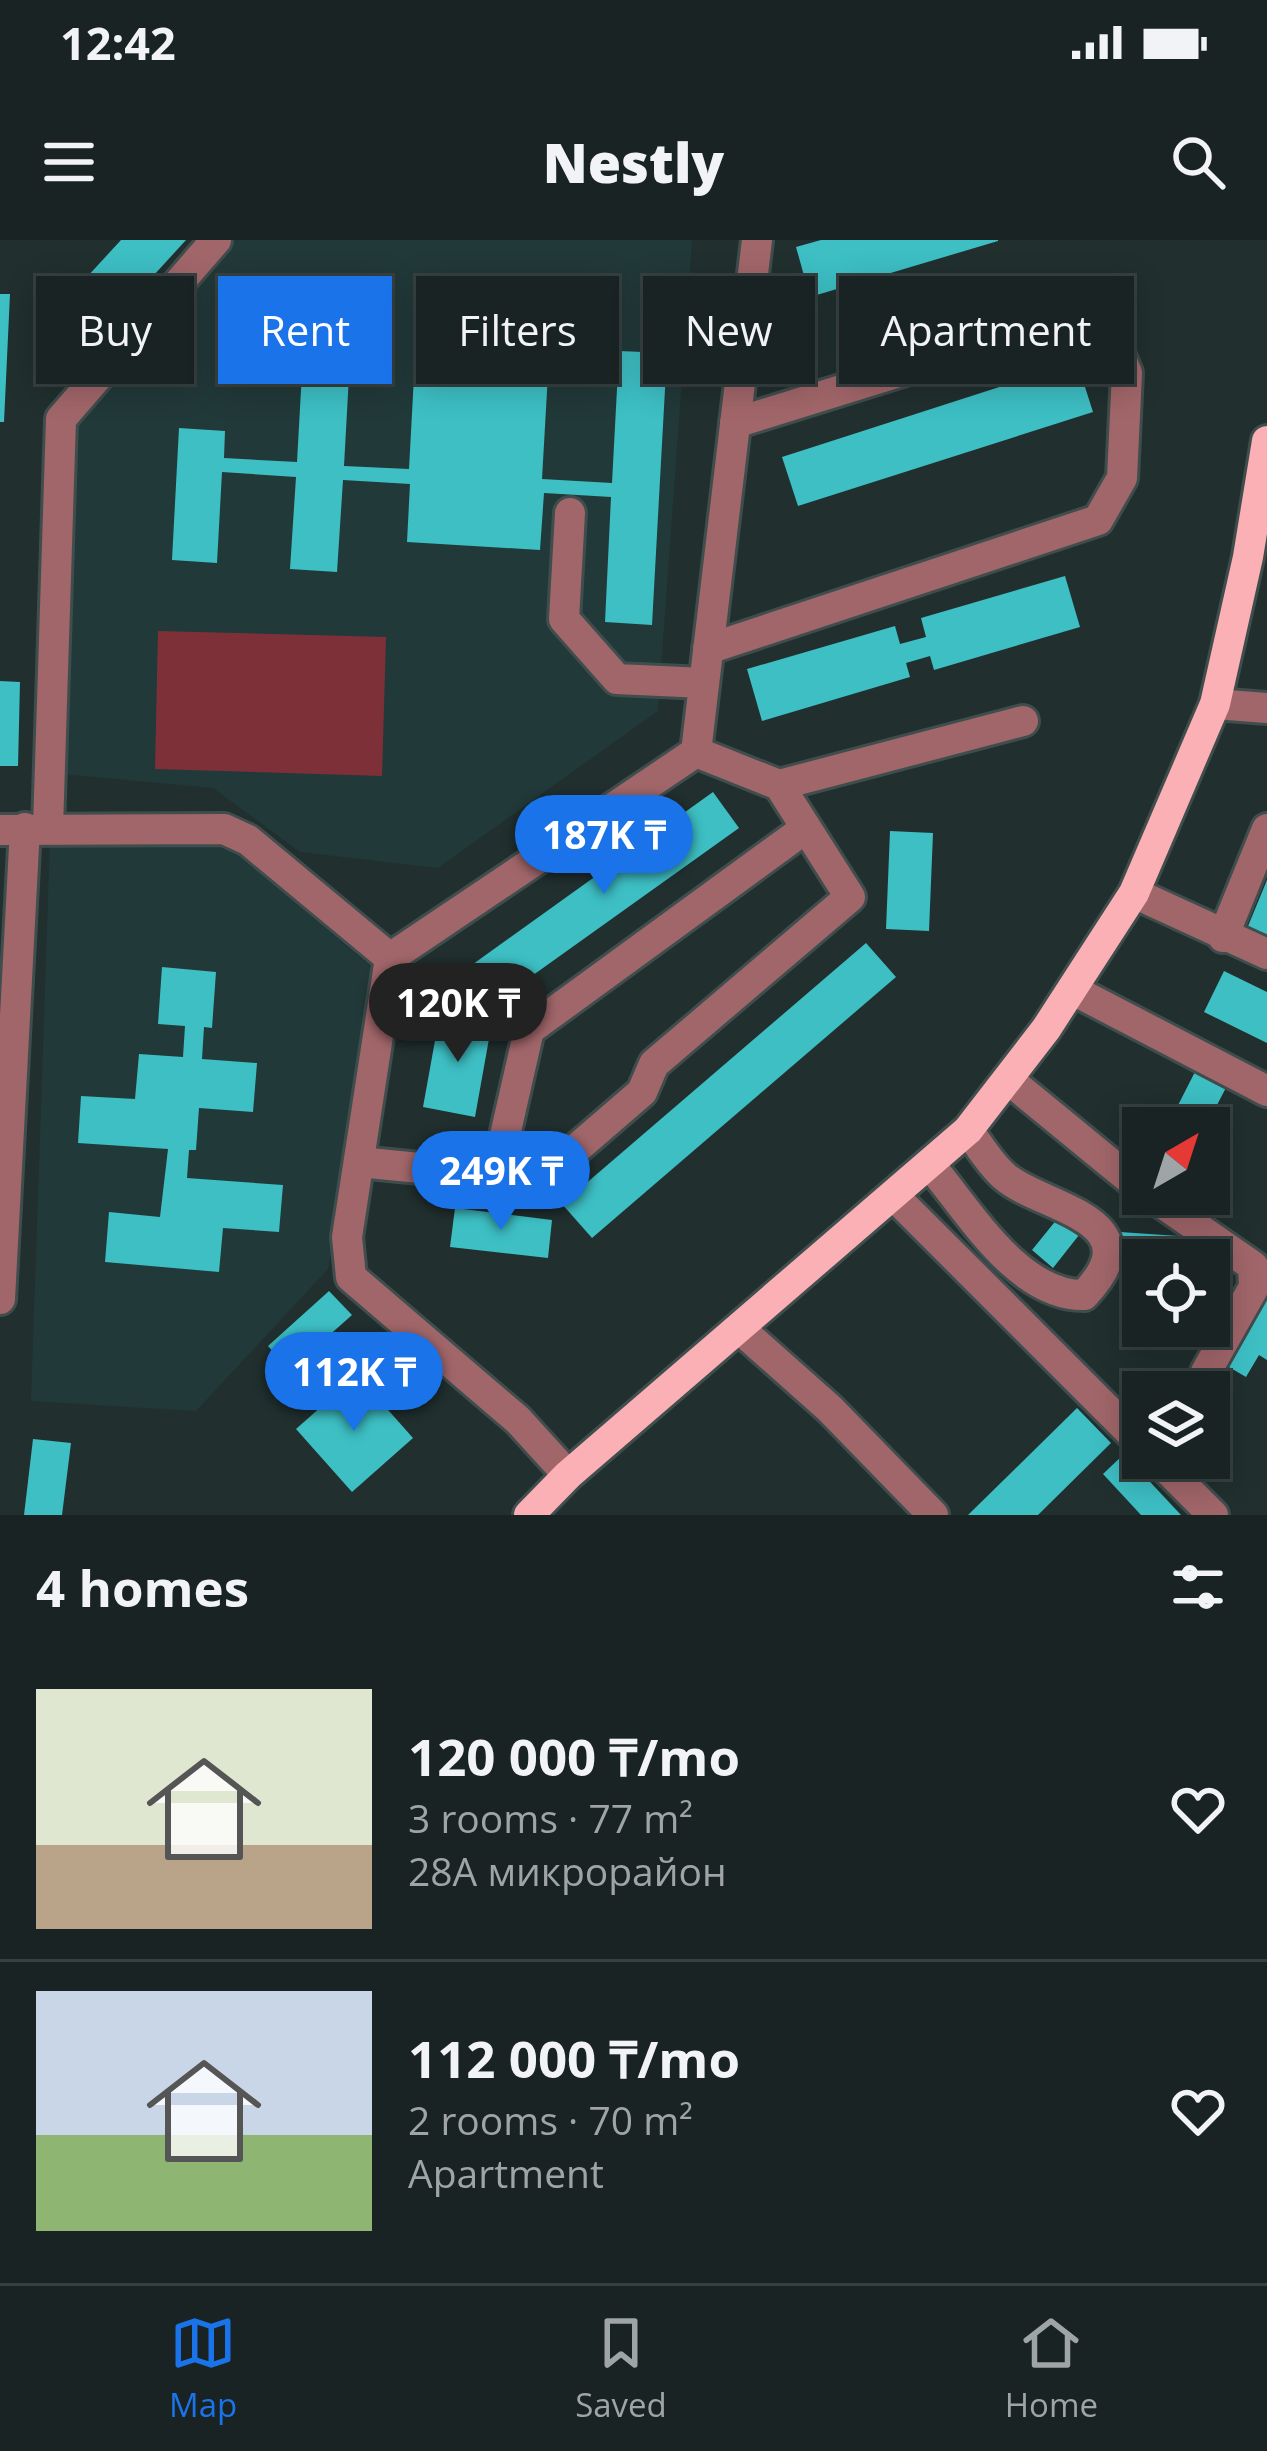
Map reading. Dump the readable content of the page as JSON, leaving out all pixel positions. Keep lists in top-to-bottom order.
{
  "north": "top right",
  "page": {
    "status": "12:42",
    "header": "Nestly",
    "chip": [
      "Buy",
      "Rent",
      "Filters",
      "New",
      "Apartment"
    ],
    "price": [
      "187K ₸",
      "120K ₸",
      "249K ₸",
      "112K ₸"
    ],
    "heading": "4 homes",
    "list": [
      {
        "name": "120 000 ₸/mo",
        "note": "3 rooms · 77 m² · 28А микрорайон"
      },
      {
        "name": "112 000 ₸/mo",
        "note": "2 rooms · 70 m² · Apartment"
      }
    ],
    "tabs": ["Map", "Saved", "Home"]
  }
}
